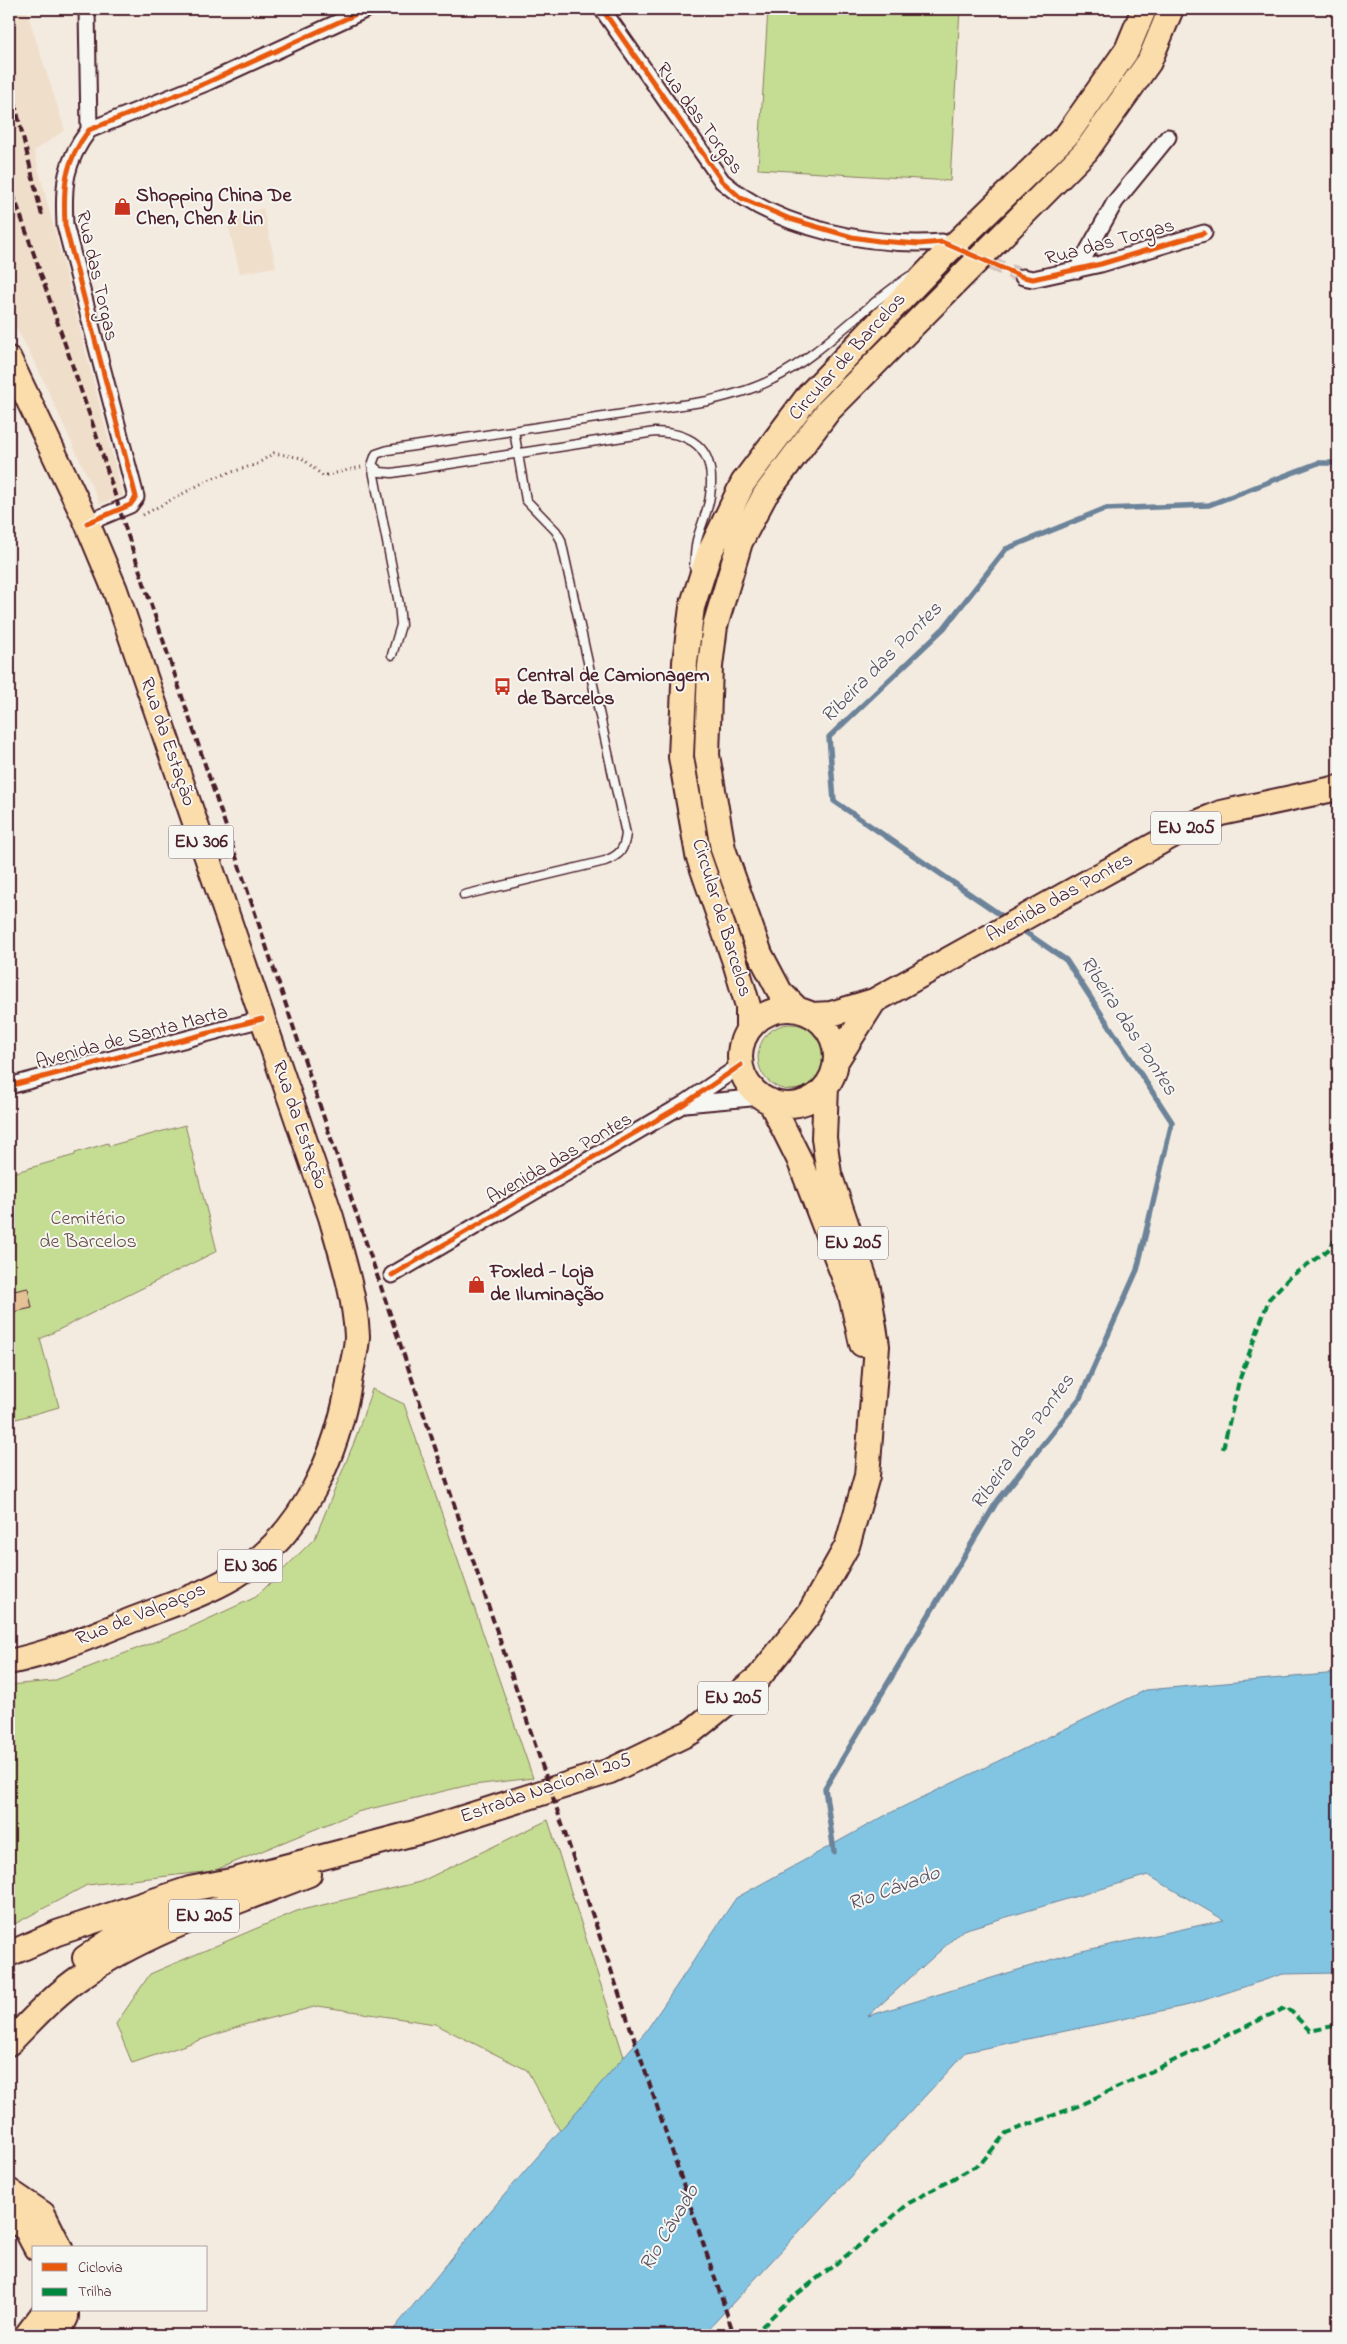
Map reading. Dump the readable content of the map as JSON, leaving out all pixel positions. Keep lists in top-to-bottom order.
{
  "streets": {
    "main road": [
      "Circular de Barcelos",
      "Rua da Estação",
      "EN 205",
      "EN 306",
      "Avenida das Pontes",
      "Rua de Valpaços",
      "Estrada Nacional 205"
    ],
    "street": ["Rua das Torgas", "Avenida de Santa Marta"]
  },
  "crossings": [
    ["Rua das Torgas", "Circular de Barcelos"],
    ["Circular de Barcelos", "EN 205"],
    ["Circular de Barcelos", "Avenida das Pontes"],
    ["Circular de Barcelos", "Estrada Nacional 205"],
    ["Rua da Estação", "Avenida de Santa Marta"],
    ["Rua da Estação", "Rua de Valpaços"],
    ["EN 205", "Avenida das Pontes"],
    ["EN 205", "Estrada Nacional 205"],
    ["Avenida das Pontes", "Estrada Nacional 205"]
  ],
  "water": ["Ribeira das Pontes", "Rio Cávado"],
  "parks": ["Cemitério de Barcelos"],
  "places": {
    "shop": ["Shopping China De Chen, Chen & Lin", "Foxled - Loja de Iluminação"],
    "bus stop": ["Central de Camionagem de Barcelos"]
  },
  "legend": ["Ciclovia", "Trilha"]
}
